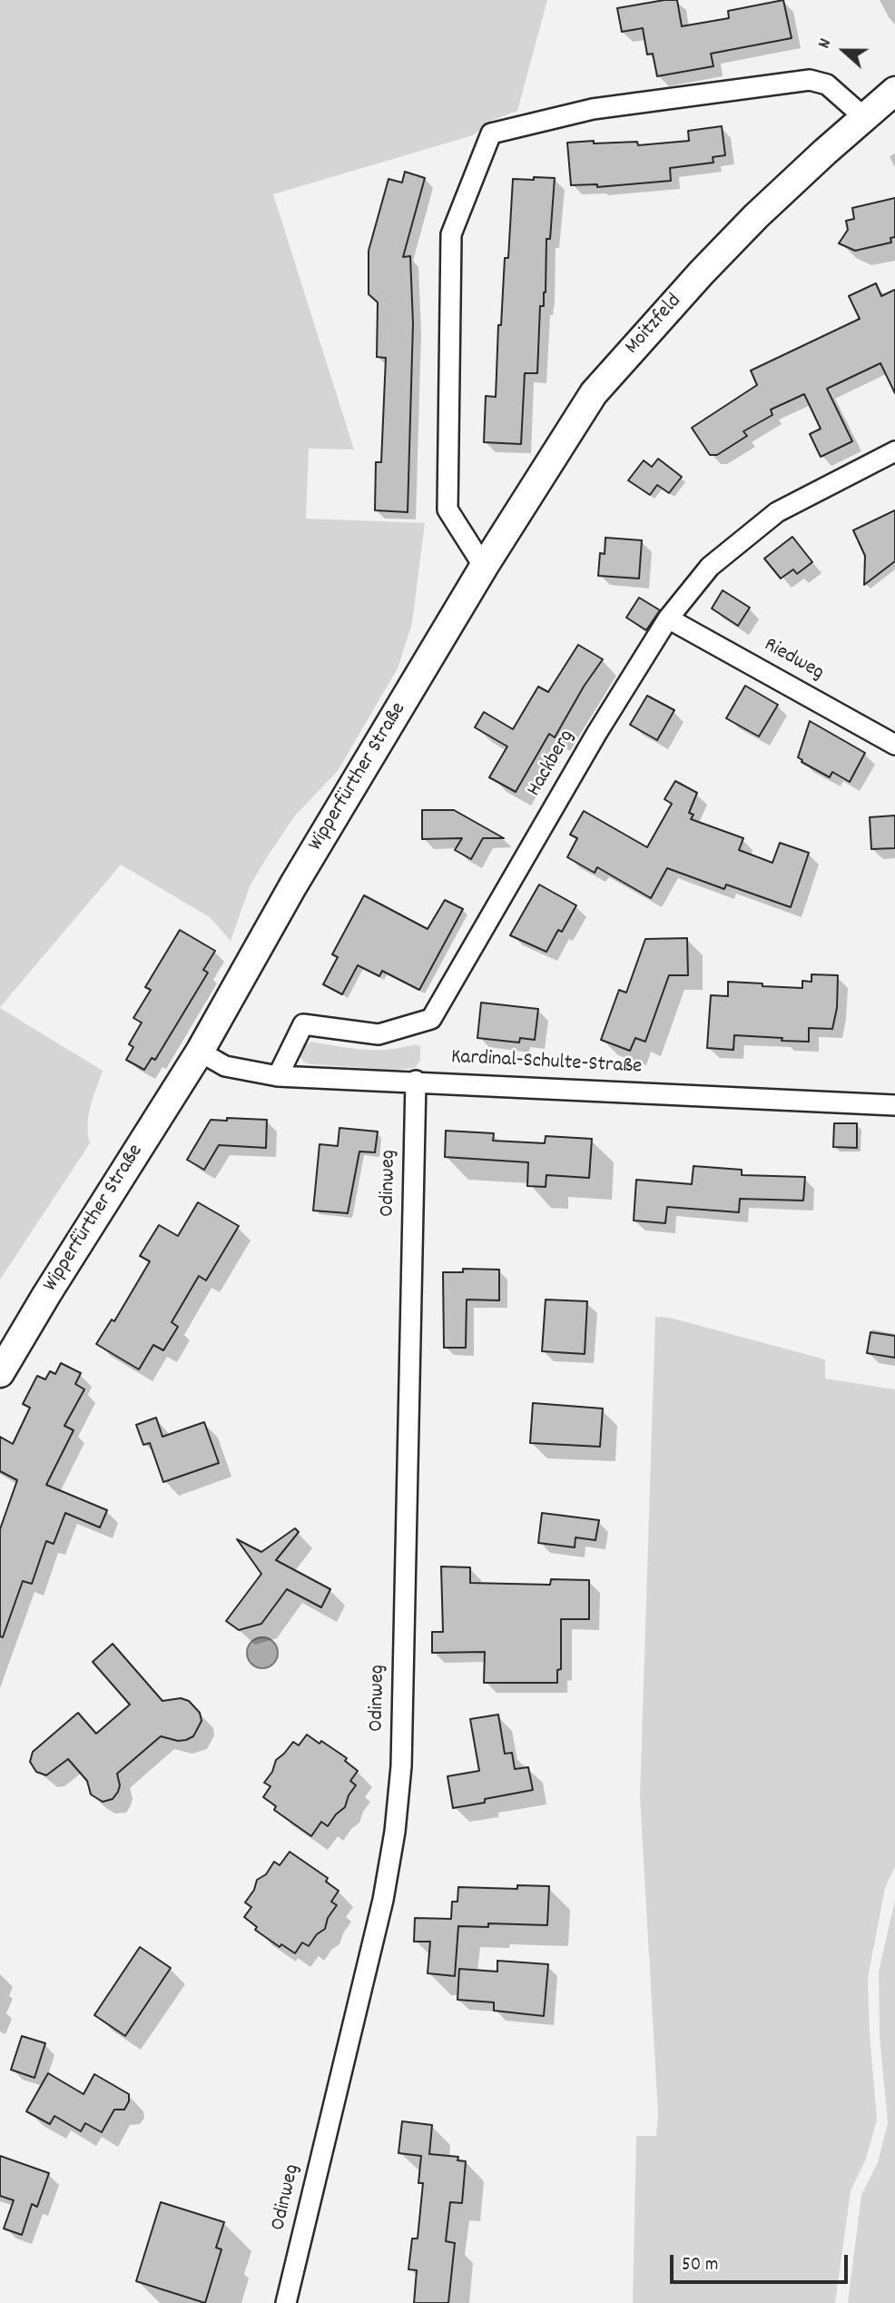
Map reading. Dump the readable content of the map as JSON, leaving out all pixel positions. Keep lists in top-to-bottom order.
{
  "streets": {
    "main road": ["Moitzfeld", "Wipperfürther Straße"],
    "street": [
      "Riedweg",
      "Hackberg",
      "Kardinal-Schulte-Straße",
      "Odinweg"
    ]
  },
  "crossings": [
    ["Moitzfeld", "Wipperfürther Straße"],
    ["Riedweg", "Hackberg"],
    ["Hackberg", "Kardinal-Schulte-Straße"],
    ["Wipperfürther Straße", "Kardinal-Schulte-Straße"],
    ["Kardinal-Schulte-Straße", "Odinweg"]
  ],
  "scale_bar": "50 m",
  "north": "left"
}
